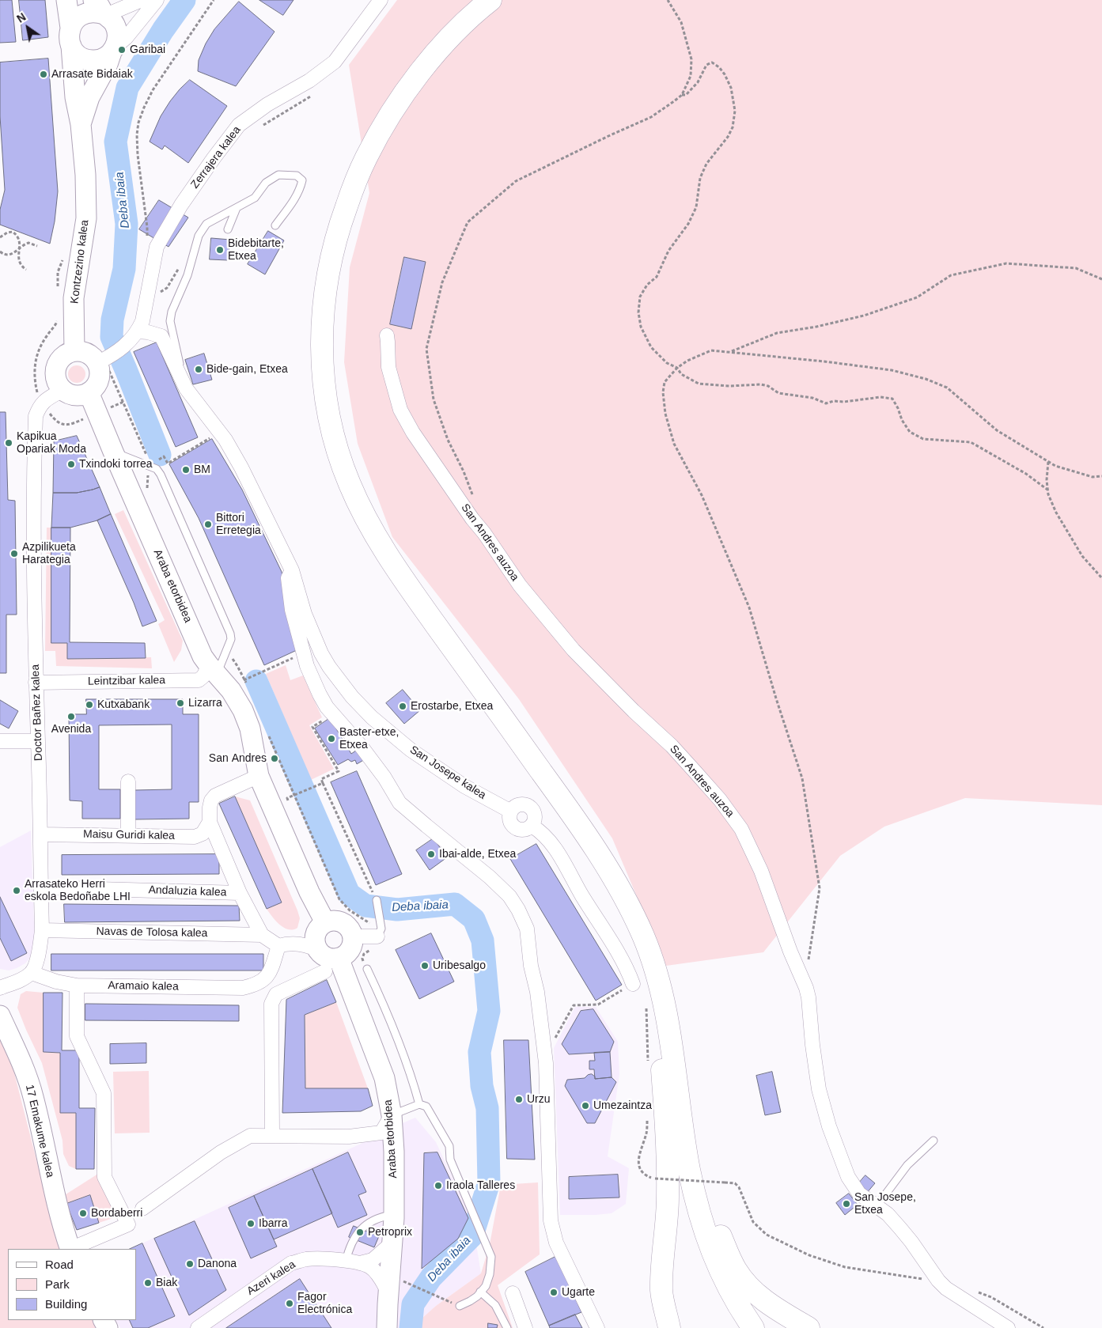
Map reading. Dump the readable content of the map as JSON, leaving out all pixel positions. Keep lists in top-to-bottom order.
{
  "streets": {
    "street": [
      "Zerrajera kalea",
      "Kontzezino kalea",
      "San Andres auzoa",
      "Araba etorbidea",
      "Leintzibar kalea",
      "Doctor Bañez kalea",
      "San Josepe kalea",
      "Maisu Guridi kalea",
      "Andaluzia kalea",
      "Navas de Tolosa kalea",
      "Aramaio kalea",
      "17 Emakume kalea",
      "Azeri kalea"
    ]
  },
  "crossings": [
    ["Zerrajera kalea", "Kontzezino kalea"],
    ["Zerrajera kalea", "Araba etorbidea"],
    ["Zerrajera kalea", "Doctor Bañez kalea"],
    ["Zerrajera kalea", "San Josepe kalea"],
    ["Kontzezino kalea", "Araba etorbidea"],
    ["Kontzezino kalea", "Doctor Bañez kalea"],
    ["Araba etorbidea", "Leintzibar kalea"],
    ["Araba etorbidea", "Doctor Bañez kalea"],
    ["Araba etorbidea", "Azeri kalea"],
    ["Leintzibar kalea", "Doctor Bañez kalea"],
    ["Doctor Bañez kalea", "Maisu Guridi kalea"],
    ["Doctor Bañez kalea", "Andaluzia kalea"],
    ["Doctor Bañez kalea", "Navas de Tolosa kalea"],
    ["Doctor Bañez kalea", "Aramaio kalea"]
  ],
  "water": ["Deba ibaia"],
  "places": [
    "Garibai",
    "Arrasate Bidaiak",
    "Bidebitarte, Etxea",
    "Bide-gain, Etxea",
    "Kapikua Opariak Moda",
    "Txindoki torrea",
    "BM",
    "Bittori Erretegia",
    "Azpilikueta Harategia",
    "Lizarra",
    "Kutxabank",
    "Erostarbe, Etxea",
    "Avenida",
    "Baster-etxe, Etxea",
    "San Andres",
    "Ibai-alde, Etxea",
    "Arrasateko Herri eskola Bedoñabe LHI",
    "Uribesalgo",
    "Urzu",
    "Umezaintza",
    "Iraola Talleres",
    "San Josepe, Etxea",
    "Bordaberri",
    "Ibarra",
    "Petroprix",
    "Danona",
    "Biak",
    "Ugarte",
    "Fagor Electrónica"
  ],
  "legend": ["Road", "Park", "Building"],
  "north": "top left"
}
